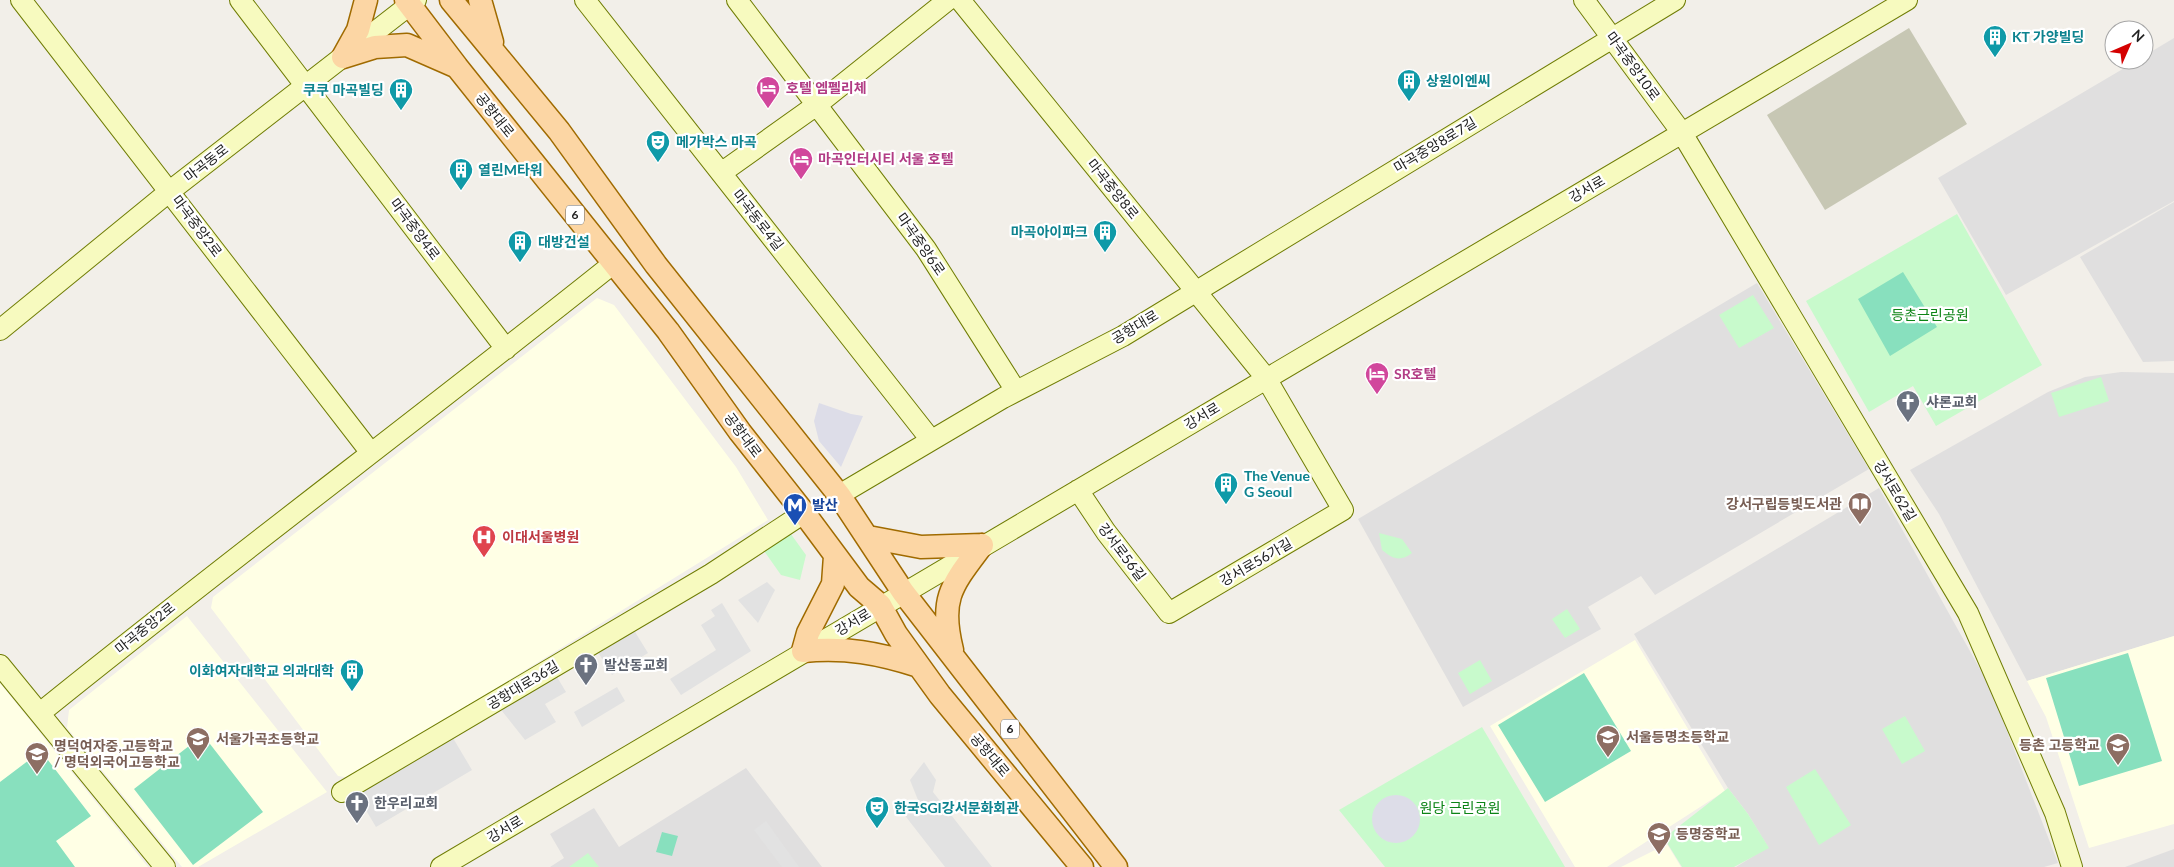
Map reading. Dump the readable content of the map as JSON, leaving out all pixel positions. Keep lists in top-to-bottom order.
{
  "streets": {
    "main road": ["공항대로", "6"],
    "street": [
      "마곡중앙10로",
      "마곡중앙8로7길",
      "마곡동로",
      "마곡중앙8로",
      "강서로",
      "마곡동로4길",
      "마곡중앙2로",
      "마곡중앙4로",
      "마곡중앙6로",
      "강서로62길",
      "강서로56길",
      "강서로56가길",
      "공항대로36길"
    ]
  },
  "crossings": [
    ["마곡중앙10로", "마곡중앙8로7길"],
    ["마곡중앙10로", "강서로"],
    ["마곡중앙10로", "강서로62길"],
    ["공항대로", "마곡중앙8로7길"],
    ["공항대로", "마곡동로"],
    ["공항대로", "마곡중앙8로"],
    ["공항대로", "강서로"],
    ["공항대로", "6"],
    ["공항대로", "마곡동로4길"],
    ["공항대로", "마곡중앙6로"],
    ["공항대로", "공항대로36길"],
    ["마곡중앙8로7길", "마곡중앙8로"],
    ["마곡동로", "마곡중앙2로"],
    ["마곡동로", "마곡중앙4로"],
    ["마곡중앙8로", "강서로"],
    ["마곡중앙8로", "강서로56가길"],
    ["강서로", "6"],
    ["강서로", "강서로62길"],
    ["강서로", "강서로56길"],
    ["강서로", "강서로56가길"],
    ["마곡중앙2로", "마곡중앙4로"],
    ["강서로56길", "강서로56가길"]
  ],
  "parks": ["등촌근린공원", "원당 근린공원"],
  "places": {
    "building": [
      "KT 가양빌딩",
      "상원이엔씨",
      "쿠쿠 마곡빌딩",
      "열린M타워",
      "마곡아이파크",
      "대방건설",
      "The Venue G Seoul",
      "이화여자대학교 의과대학"
    ],
    "hotel": ["호텔 엠펠리체", "마곡인터시티 서울 호텔", "SR호텔"],
    "theatre": ["메가박스 마곡", "한국SGI강서문화회관"],
    "church": ["샤론교회", "발산동교회", "한우리교회"],
    "library": ["강서구립등빛도서관"],
    "metro station": ["발산"],
    "hospital": ["이대서울병원"],
    "school or university": [
      "서울등명초등학교",
      "서울가곡초등학교",
      "등촌 고등학교",
      "명덕여자중,고등학교 / 명덕외국어고등학교",
      "등명중학교"
    ]
  },
  "north": "top right"
}
